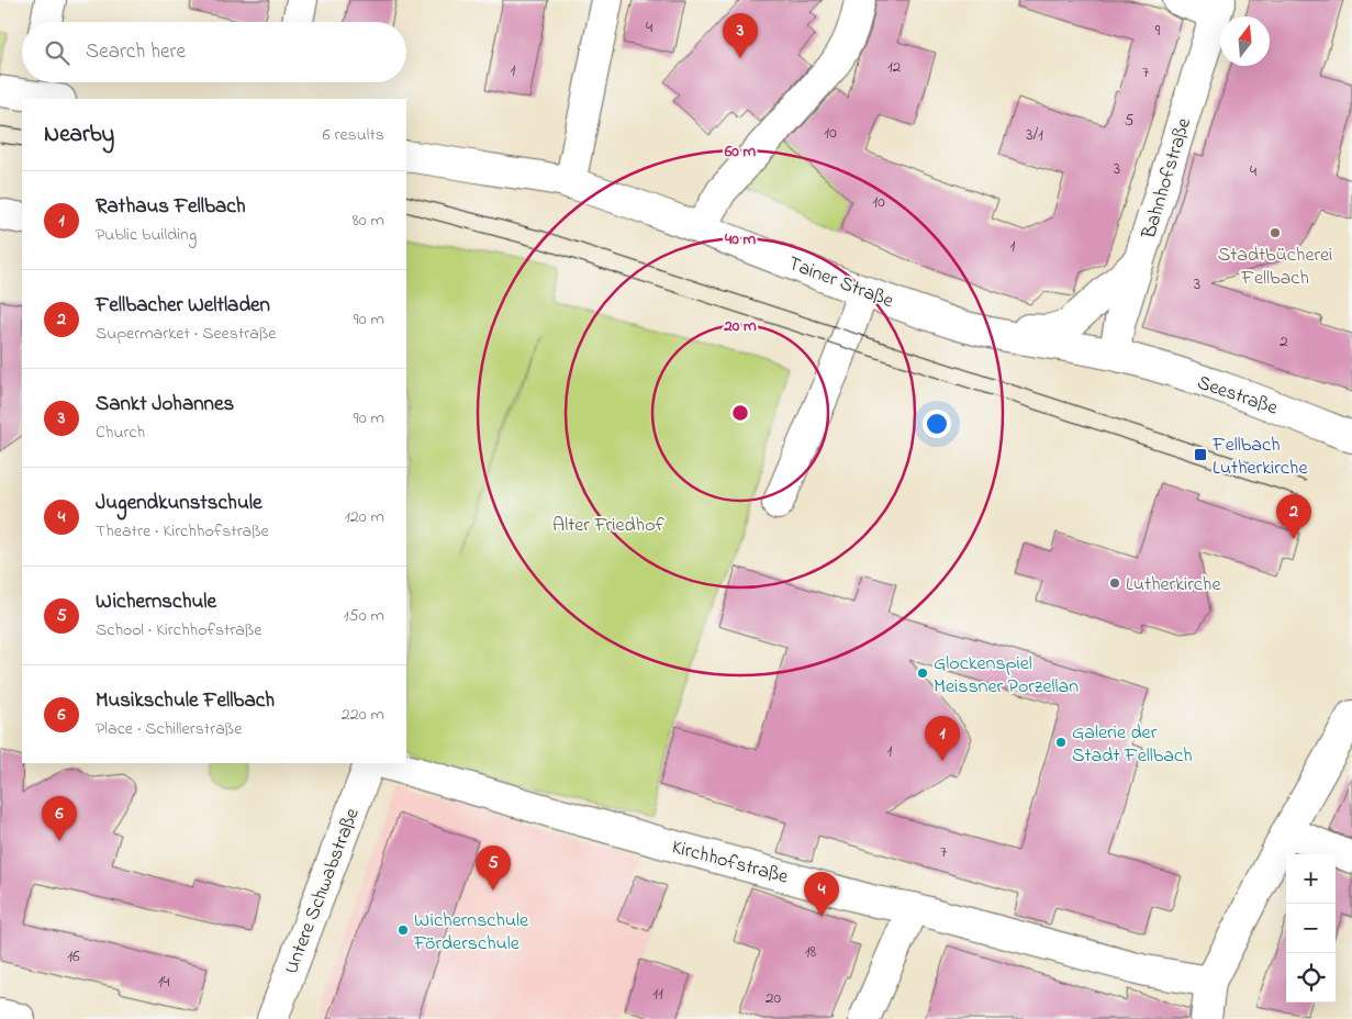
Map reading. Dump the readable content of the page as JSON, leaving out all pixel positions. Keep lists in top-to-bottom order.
{
  "streets": {
    "street": [
      "Bahnhofstraße",
      "Tainer Straße",
      "Seestraße",
      "Kirchhofstraße",
      "Untere Schwabstraße"
    ]
  },
  "crossings": [
    ["Bahnhofstraße", "Tainer Straße"],
    ["Bahnhofstraße", "Seestraße"],
    ["Tainer Straße", "Seestraße"]
  ],
  "parks": ["Alter Friedhof"],
  "places": {
    "other": [
      "Stadtbücherei Fellbach",
      "Lutherkirche",
      "Glockenspiel Meissner Porzellan",
      "Galerie der Stadt Fellbach",
      "Wichernschule Förderschule"
    ],
    "transit": ["Fellbach Lutherkirche"]
  },
  "house_numbers": [
    "4",
    "9",
    "12",
    "1",
    "7",
    "5",
    "10",
    "3/1",
    "3",
    "4",
    "10",
    "1",
    "3",
    "2",
    "1",
    "7",
    "18",
    "16",
    "14",
    "11",
    "20"
  ],
  "north": "top",
  "page": {
    "pins": [
      "3",
      "2",
      "1",
      "6",
      "5",
      "4"
    ],
    "search": "Search here",
    "heading": ["Nearby", "6 results"],
    "list": [
      {
        "mark": "1",
        "name": "Rathaus Fellbach",
        "note": "Public building",
        "value": "80 m"
      },
      {
        "mark": "2",
        "name": "Fellbacher Weltladen",
        "note": "Supermarket · Seestraße",
        "value": "90 m"
      },
      {
        "mark": "3",
        "name": "Sankt Johannes",
        "note": "Church",
        "value": "90 m"
      },
      {
        "mark": "4",
        "name": "Jugendkunstschule",
        "note": "Theatre · Kirchhofstraße",
        "value": "120 m"
      },
      {
        "mark": "5",
        "name": "Wichernschule",
        "note": "School · Kirchhofstraße",
        "value": "150 m"
      },
      {
        "mark": "6",
        "name": "Musikschule Fellbach",
        "note": "Place · Schillerstraße",
        "value": "220 m"
      }
    ],
    "map_buttons": ["+", "−"]
  },
  "rings": ["60 m", "40 m", "20 m"]
}
